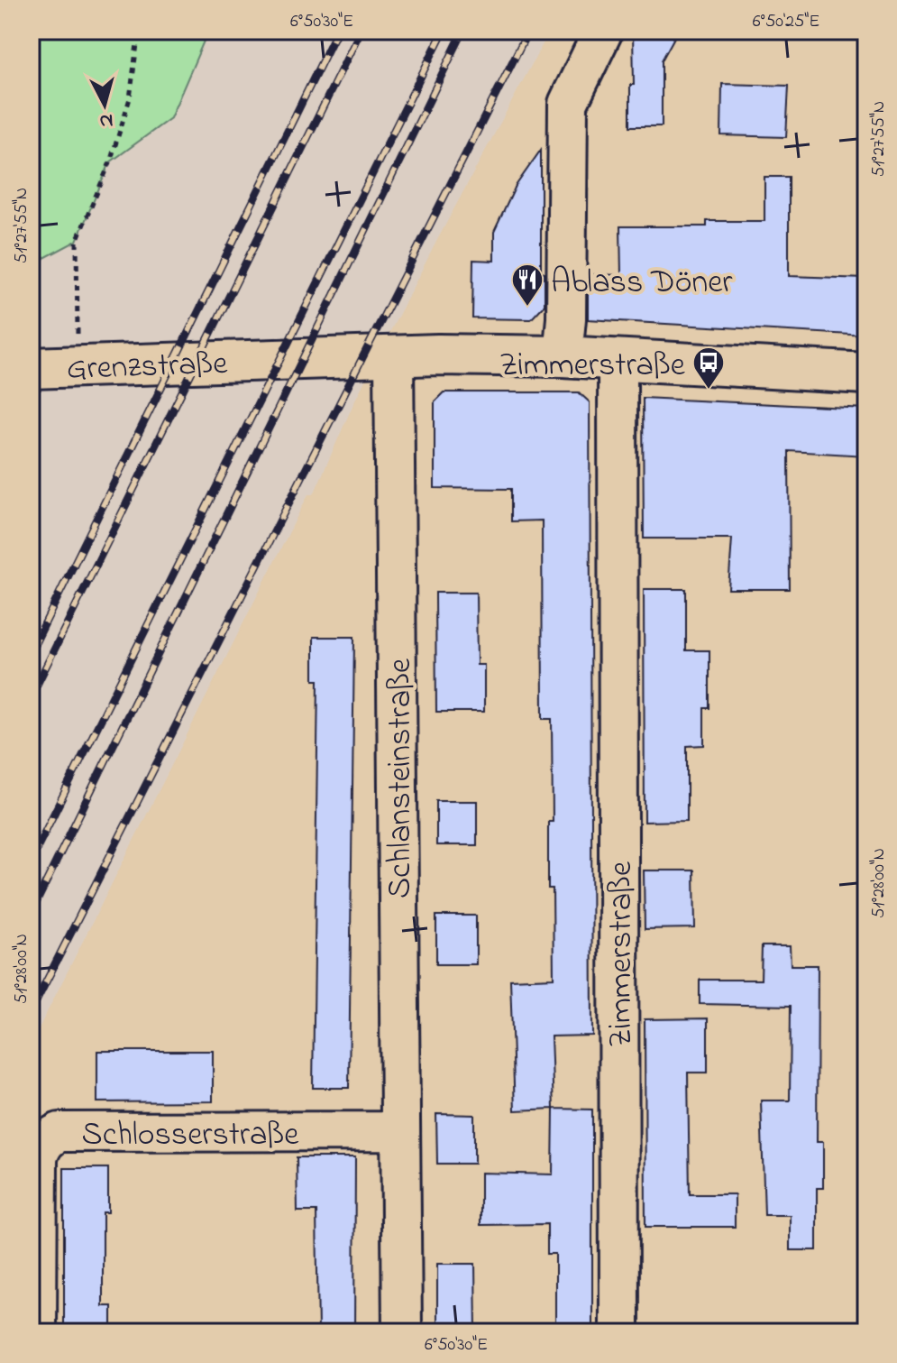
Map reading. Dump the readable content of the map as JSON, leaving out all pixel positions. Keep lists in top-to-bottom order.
{
  "streets": {
    "street": [
      "Grenzstraße",
      "Schlansteinstraße",
      "Zimmerstraße",
      "Schlosserstraße"
    ]
  },
  "crossings": [
    ["Grenzstraße", "Schlansteinstraße"],
    ["Grenzstraße", "Zimmerstraße"],
    ["Schlansteinstraße", "Schlosserstraße"]
  ],
  "places": {
    "restaurant": ["Ablass Döner"],
    "bus stop": ["Zimmerstraße"]
  },
  "north": "bottom",
  "coordinates": [
    "6°50'30\"E",
    "6°50'25\"E",
    "51°27'55\"N",
    "51°28'00\"N"
  ]
}
